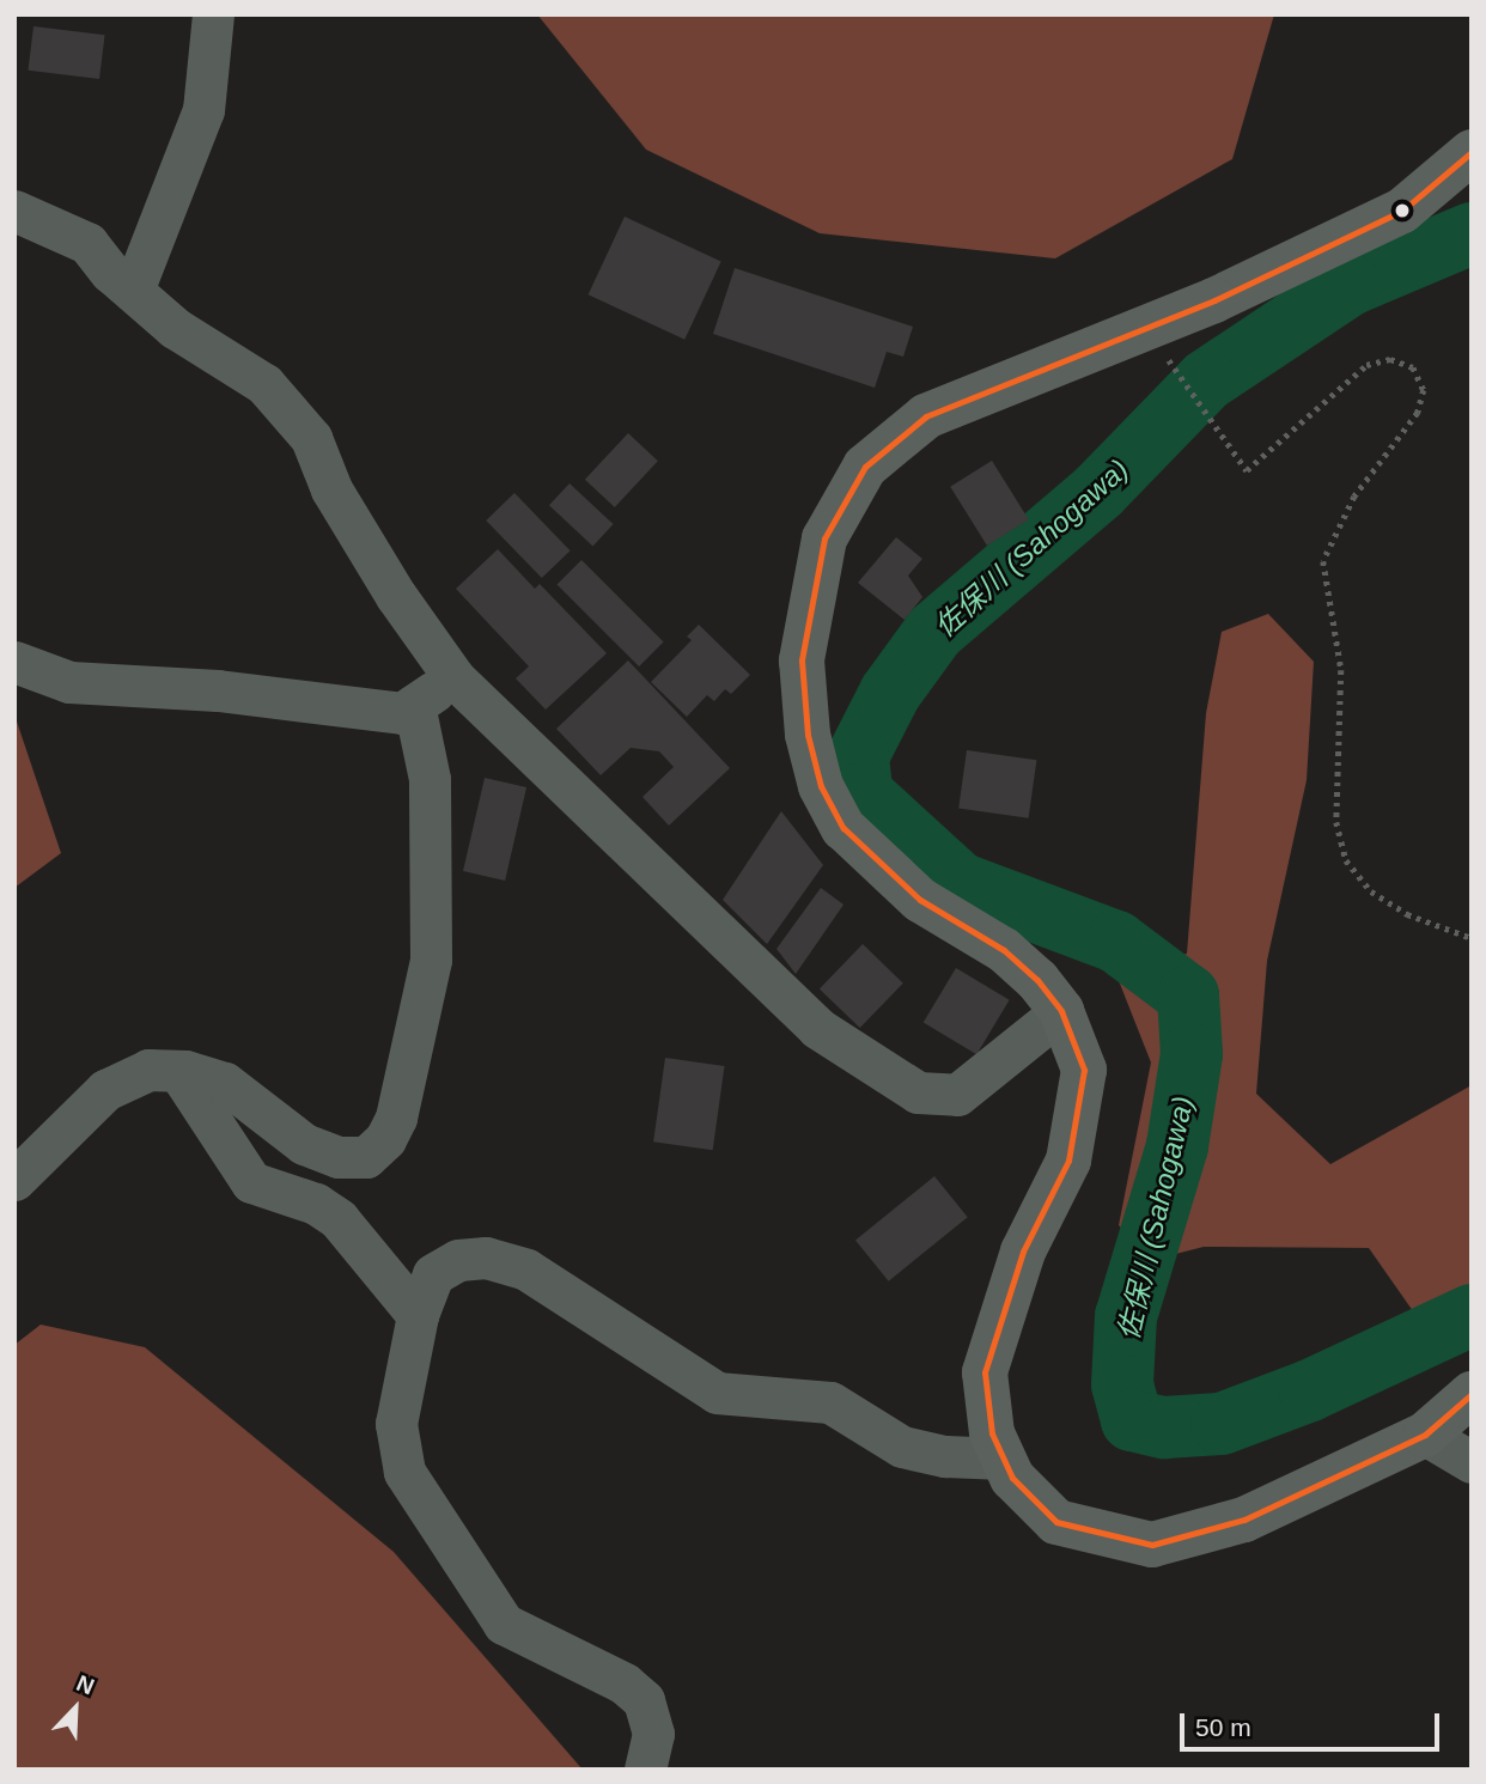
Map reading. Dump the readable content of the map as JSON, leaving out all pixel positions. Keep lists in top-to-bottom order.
{
  "water": ["佐保川 (Sahogawa)"],
  "scale_bar": "50 m",
  "north": "top right"
}
